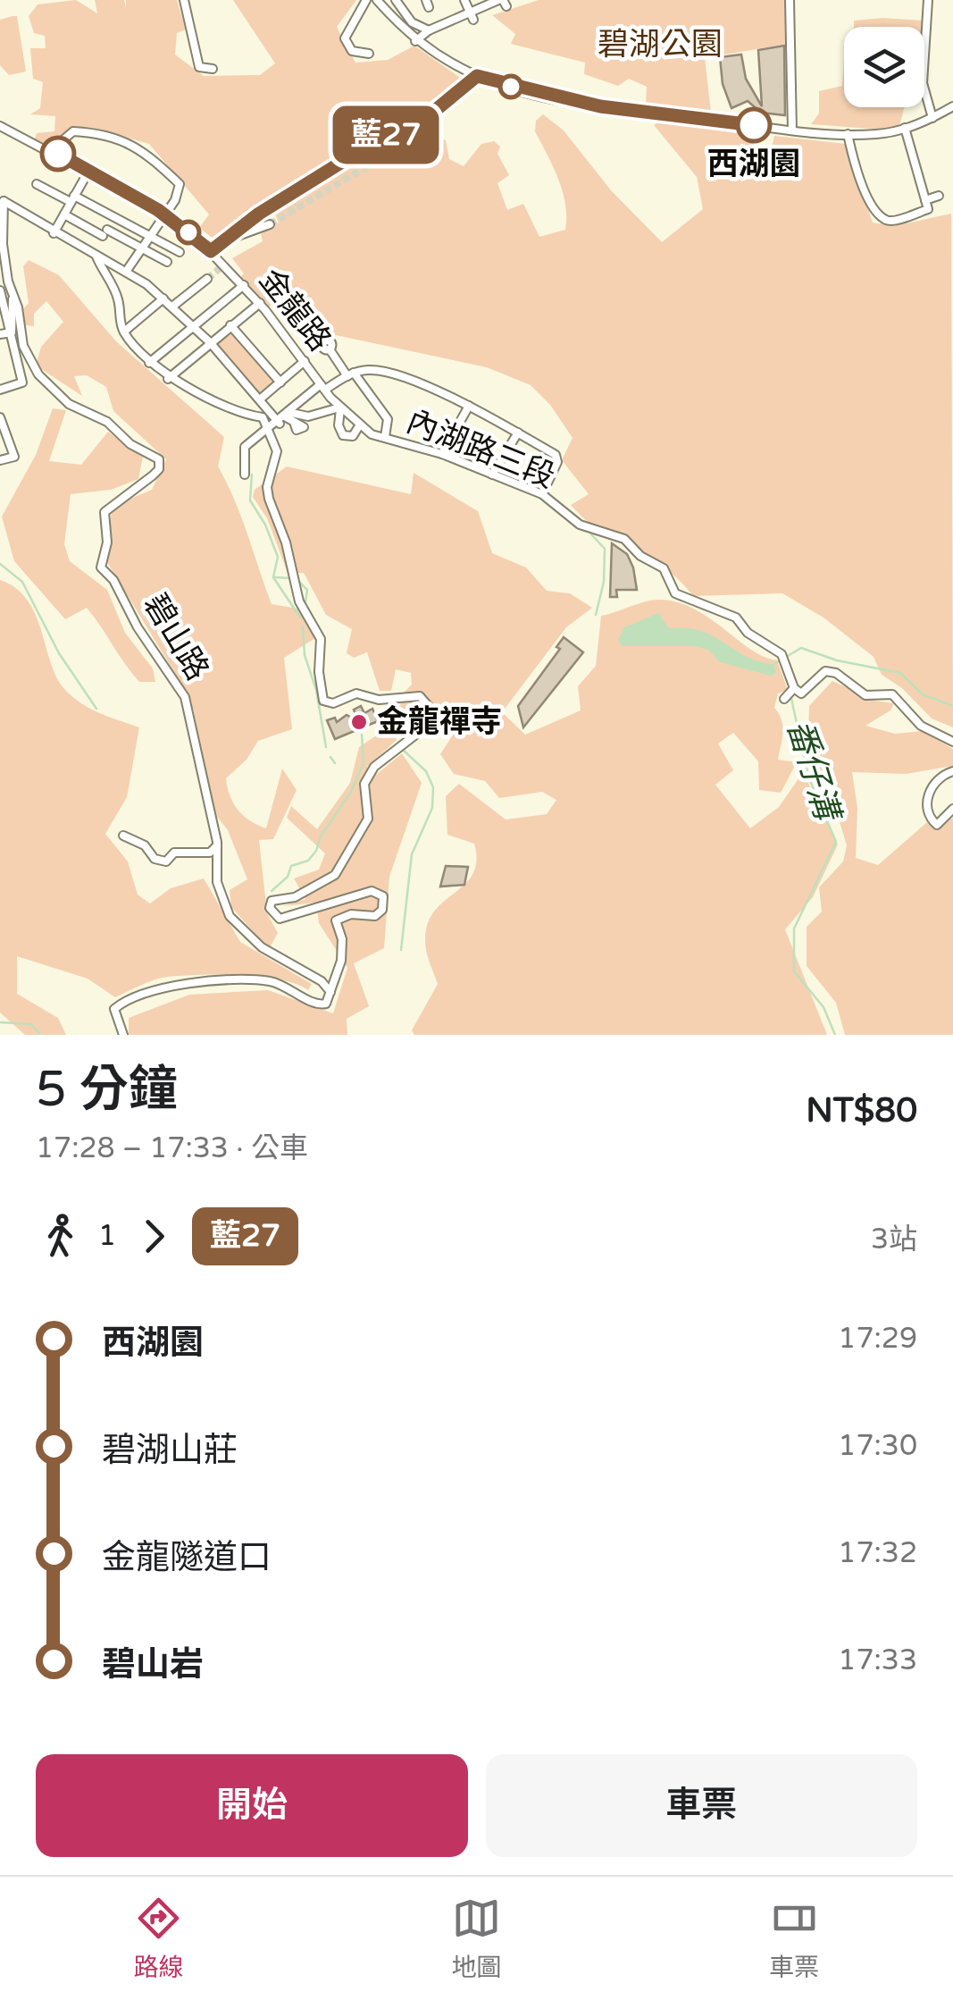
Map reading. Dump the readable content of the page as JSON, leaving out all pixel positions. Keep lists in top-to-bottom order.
{
  "streets": {
    "street": ["金龍路", "內湖路三段", "碧山路"]
  },
  "crossings": [
    ["金龍路", "內湖路三段"]
  ],
  "water": ["番仔溝"],
  "parks": ["碧湖公園"],
  "places": ["西湖園", "金龍禪寺"],
  "lines": ["bus line 藍27"],
  "page": {
    "on_map": "藍27",
    "heading": ["5 分鐘", "17:28 – 17:33 · 公車", "NT$80"],
    "legs": ["1", "藍27", "3站"],
    "list": [
      {
        "name": "西湖園",
        "value": "17:29"
      },
      {
        "name": "碧湖山莊",
        "value": "17:30"
      },
      {
        "name": "金龍隧道口",
        "value": "17:32"
      },
      {
        "name": "碧山岩",
        "value": "17:33"
      }
    ],
    "buttons": ["開始", "車票"],
    "tabs": ["路線", "地圖", "車票"]
  }
}
